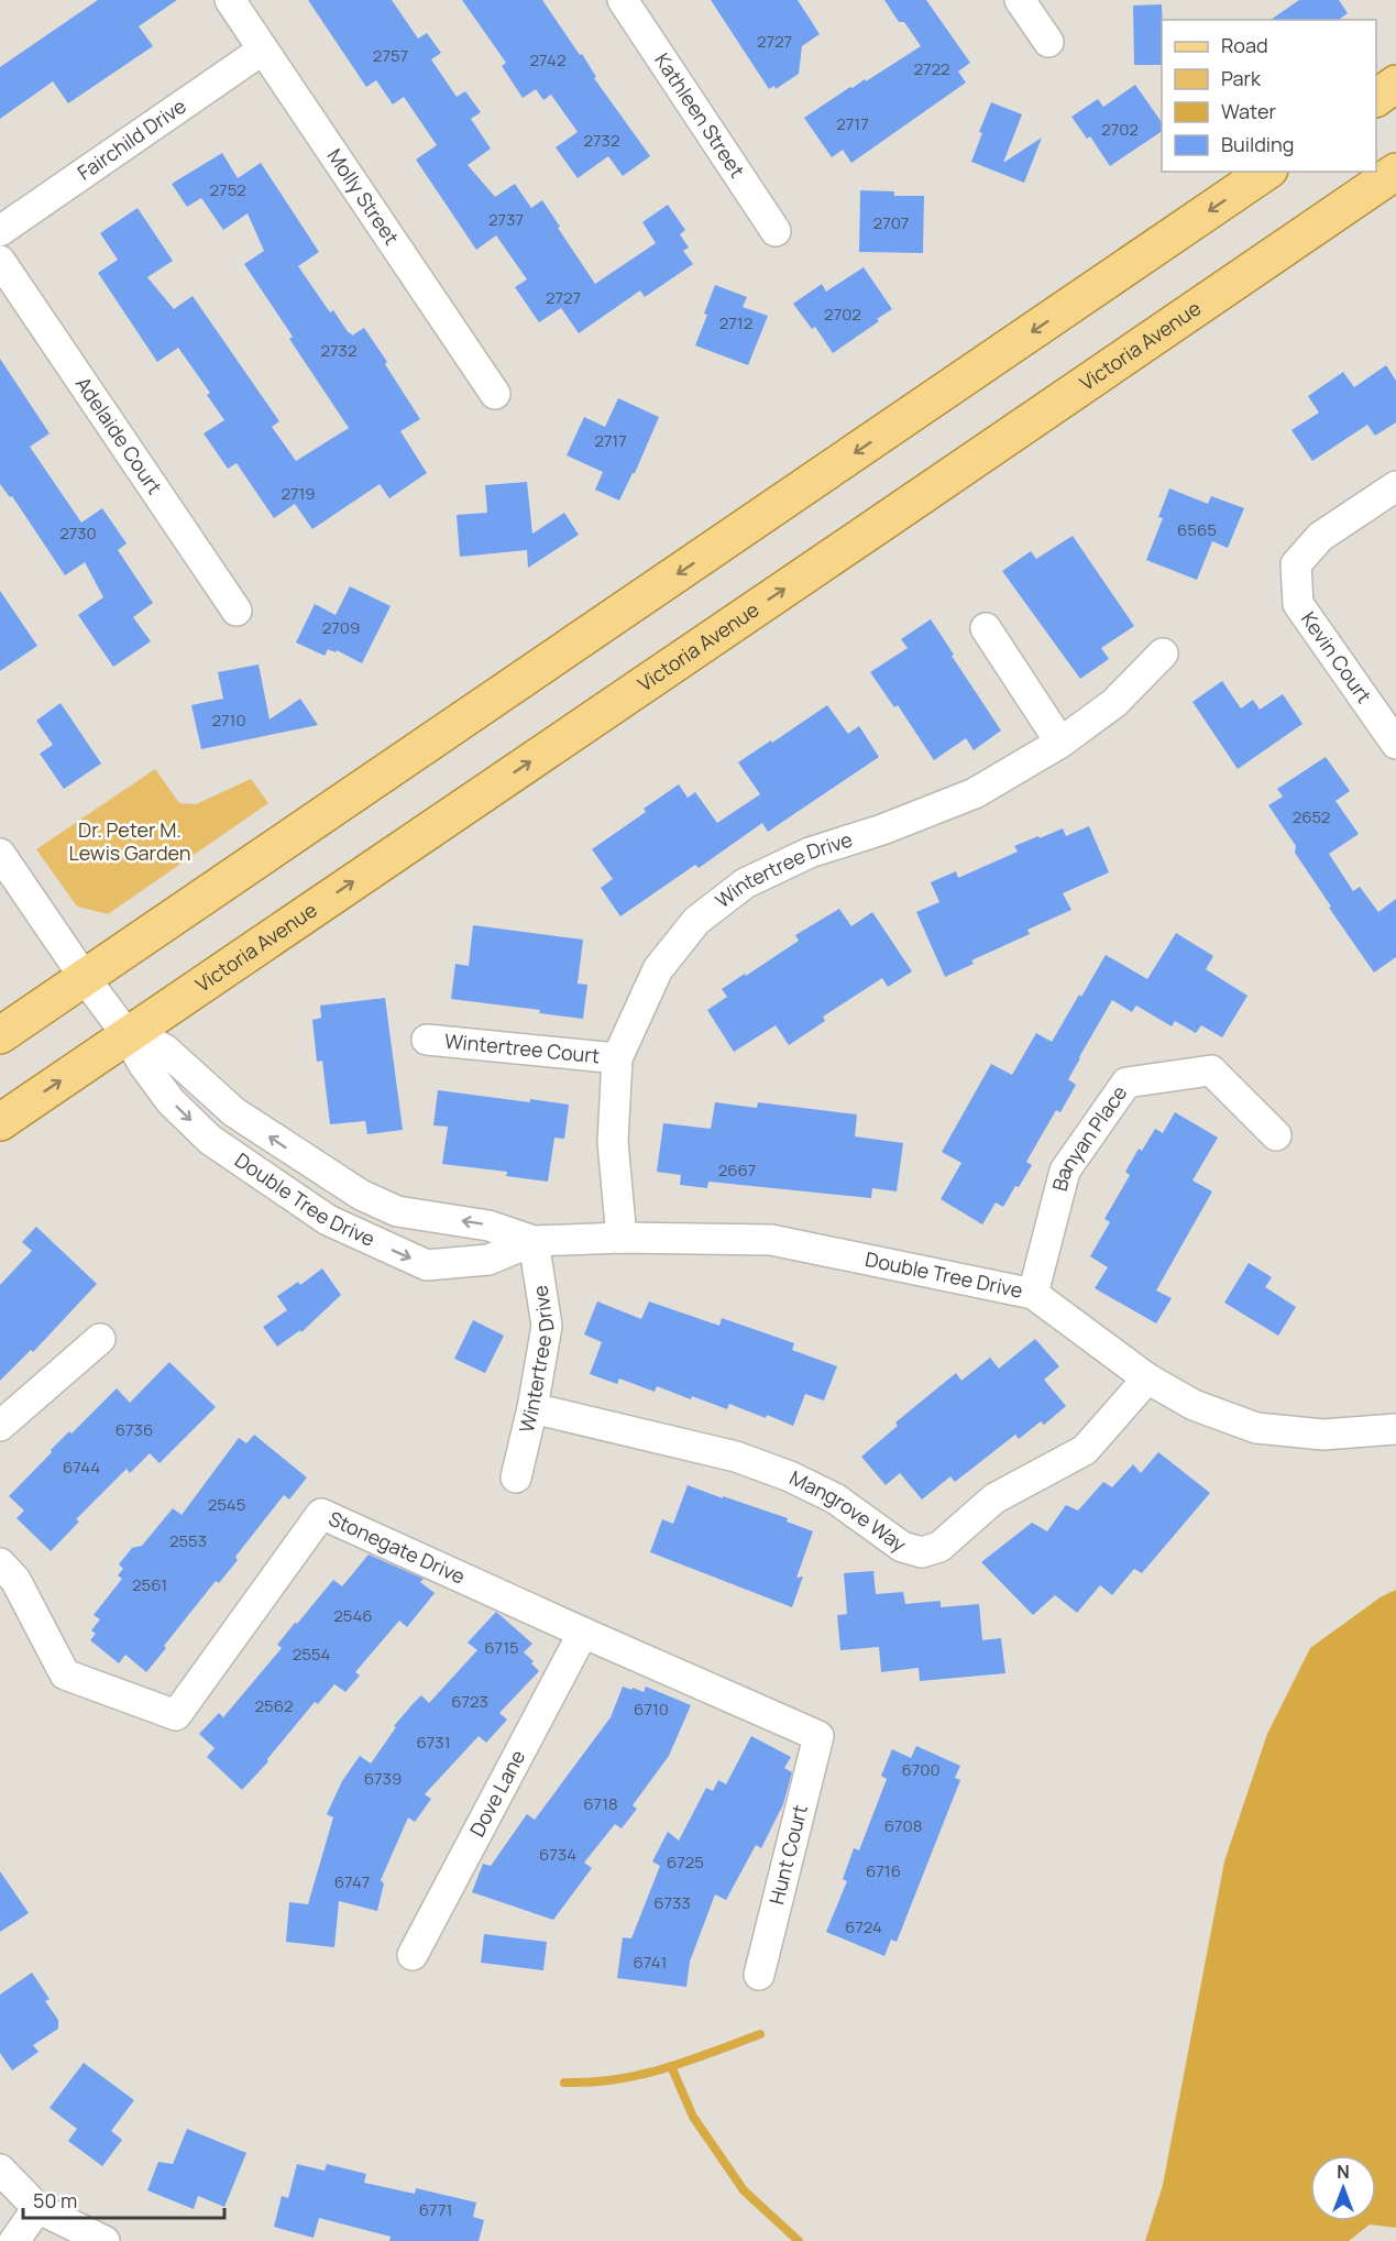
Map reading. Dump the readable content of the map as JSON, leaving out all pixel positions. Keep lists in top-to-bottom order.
{
  "streets": {
    "main road": ["Victoria Avenue"],
    "street": [
      "Kathleen Street",
      "Fairchild Drive",
      "Molly Street",
      "Adelaide Court",
      "Kevin Court",
      "Wintertree Drive",
      "Wintertree Court",
      "Banyan Place",
      "Double Tree Drive",
      "Mangrove Way",
      "Stonegate Drive",
      "Dove Lane",
      "Hunt Court"
    ]
  },
  "crossings": [
    ["Fairchild Drive", "Molly Street"],
    ["Victoria Avenue", "Double Tree Drive"],
    ["Wintertree Drive", "Wintertree Court"],
    ["Wintertree Drive", "Double Tree Drive"],
    ["Wintertree Drive", "Mangrove Way"],
    ["Banyan Place", "Double Tree Drive"],
    ["Double Tree Drive", "Mangrove Way"],
    ["Stonegate Drive", "Dove Lane"],
    ["Stonegate Drive", "Hunt Court"]
  ],
  "parks": ["Dr. Peter M. Lewis Garden"],
  "house_numbers": [
    "2727",
    "2757",
    "2742",
    "2722",
    "2717",
    "2702",
    "2732",
    "2752",
    "2737",
    "2707",
    "2727",
    "2702",
    "2712",
    "2732",
    "2717",
    "2719",
    "6565",
    "2730",
    "2709",
    "2710",
    "2652",
    "2667",
    "6736",
    "6744",
    "2545",
    "2553",
    "2561",
    "2546",
    "6715",
    "2554",
    "6723",
    "2562",
    "6710",
    "6731",
    "6700",
    "6739",
    "6718",
    "6708",
    "6734",
    "6725",
    "6716",
    "6747",
    "6733",
    "6724",
    "6741",
    "6771"
  ],
  "legend": [
    "Road",
    "Park",
    "Water",
    "Building"
  ],
  "scale_bar": "50 m",
  "north": "top"
}
